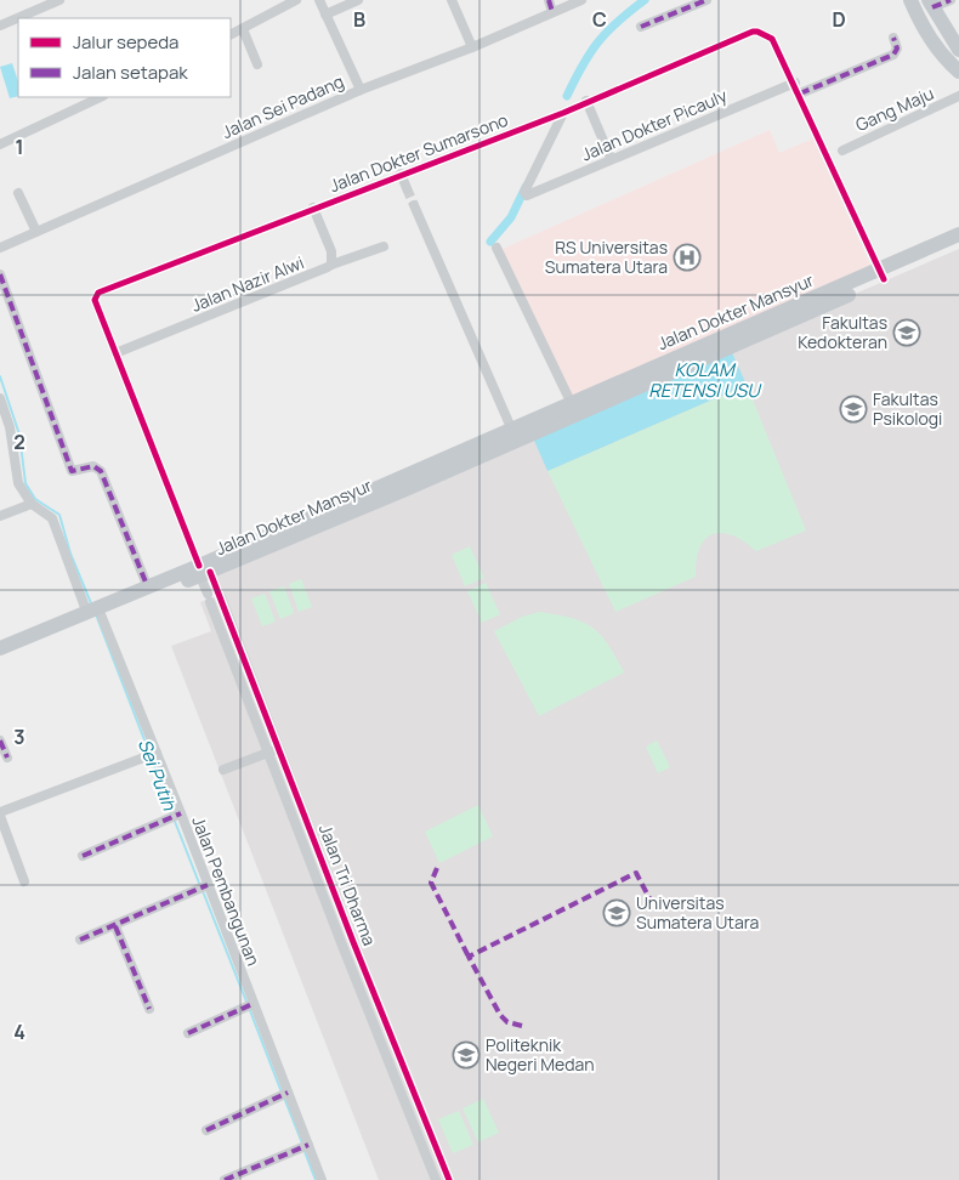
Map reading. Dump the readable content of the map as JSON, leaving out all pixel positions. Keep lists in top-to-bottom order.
{
  "streets": {
    "main road": ["Jalan Dokter Mansyur"],
    "street": [
      "Jalan Sei Padang",
      "Gang Maju",
      "Jalan Dokter Picauly",
      "Jalan Dokter Sumarsono",
      "Jalan Nazir Alwi",
      "Jalan Tri Dharma",
      "Jalan Pembangunan"
    ]
  },
  "crossings": [
    ["Jalan Dokter Picauly", "Jalan Dokter Sumarsono"],
    ["Jalan Dokter Sumarsono", "Jalan Nazir Alwi"],
    ["Jalan Dokter Sumarsono", "Jalan Dokter Mansyur"],
    ["Jalan Dokter Sumarsono", "Jalan Tri Dharma"],
    ["Jalan Dokter Mansyur", "Jalan Tri Dharma"],
    ["Jalan Dokter Mansyur", "Jalan Pembangunan"]
  ],
  "water": ["KOLAM RETENSI USU", "Sei Putih"],
  "places": {
    "hospital": ["RS Universitas Sumatera Utara"],
    "school or university": [
      "Fakultas Kedokteran",
      "Fakultas Psikologi",
      "Universitas Sumatera Utara",
      "Politeknik Negeri Medan"
    ]
  },
  "legend": ["Jalur sepeda", "Jalan setapak"],
  "grid": {
    "columns": ["B", "C", "D"],
    "rows": [
      "1",
      "2",
      "3",
      "4"
    ]
  }
}
